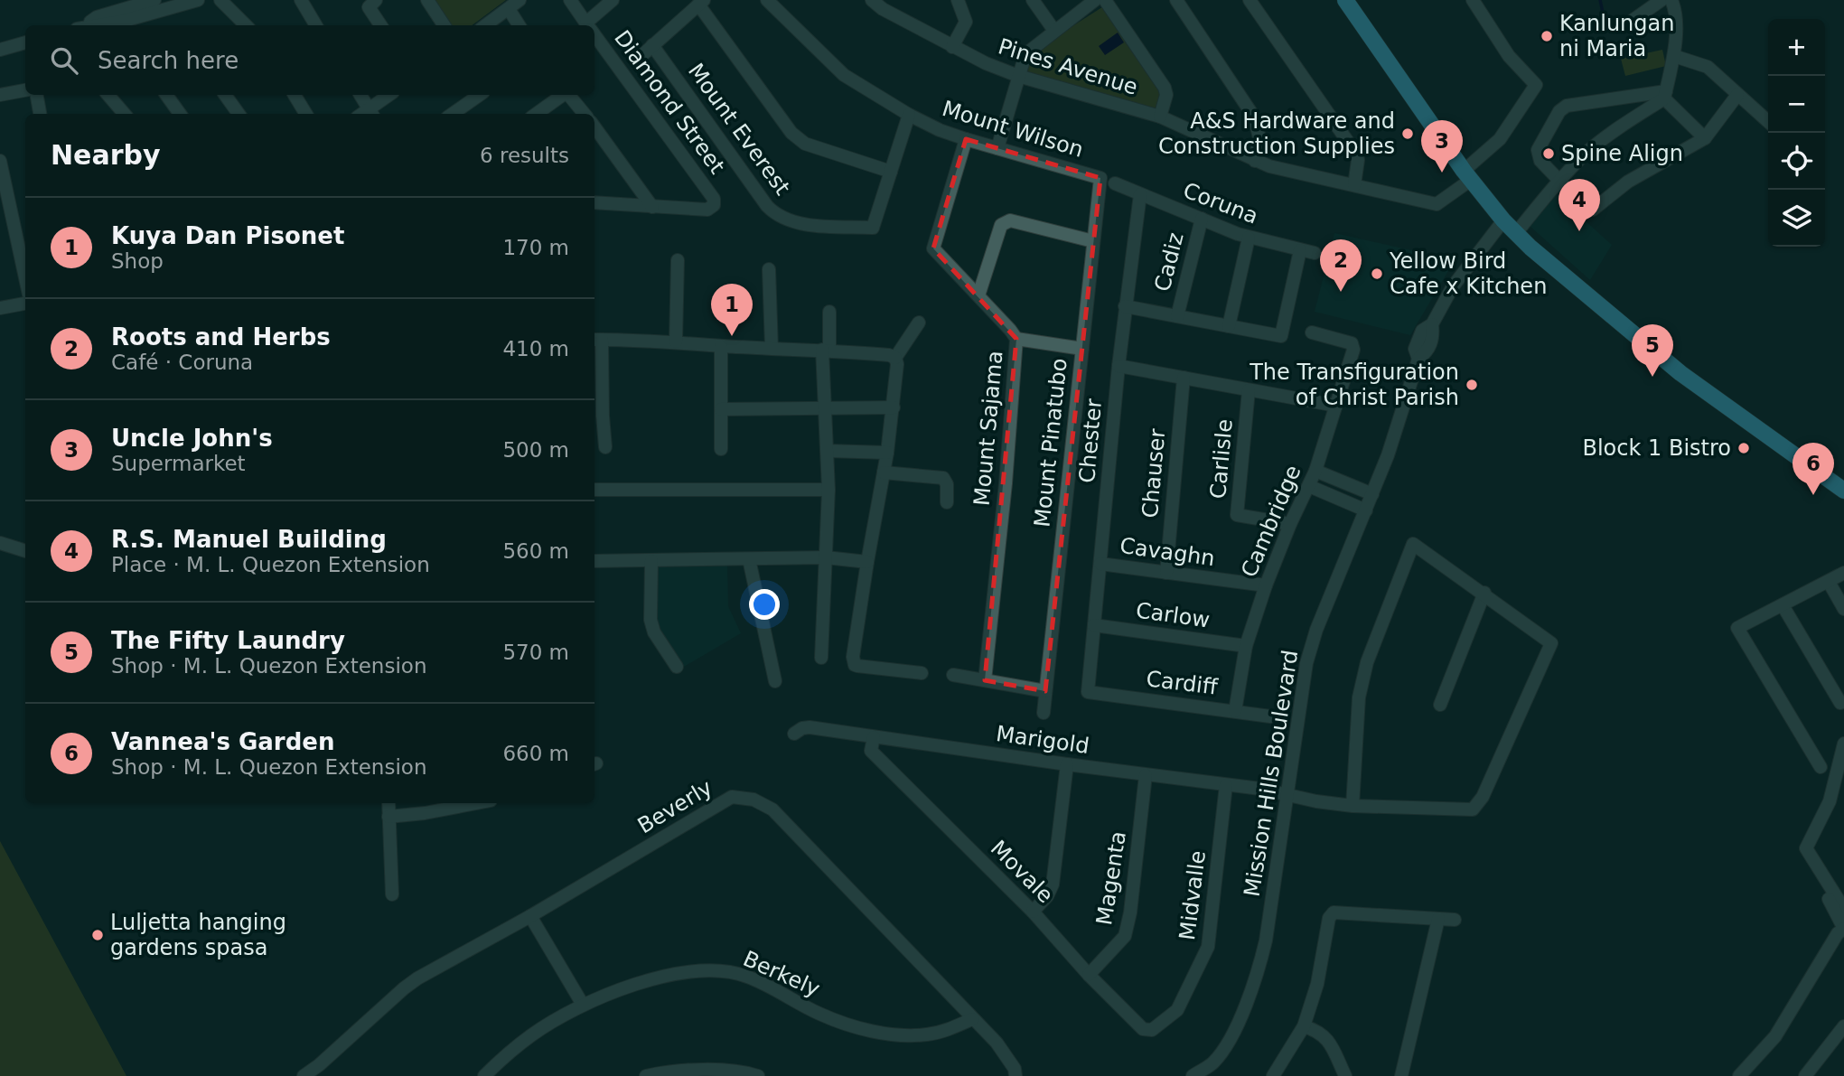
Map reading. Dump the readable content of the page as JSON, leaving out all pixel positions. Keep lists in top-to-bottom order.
{
  "streets": {
    "street": [
      "Pines Avenue",
      "Diamond Street",
      "Mount Everest",
      "Mount Wilson",
      "Coruna",
      "Cadiz",
      "Mount Sajama",
      "Chester",
      "Mount Pinatubo",
      "Carlisle",
      "Chauser",
      "Cambridge",
      "Cavaghn",
      "Carlow",
      "Cardiff",
      "Marigold",
      "Mission Hills Boulevard",
      "Beverly",
      "Movale",
      "Magenta",
      "Midvalle",
      "Berkely"
    ]
  },
  "crossings": [
    ["Mount Everest", "Mount Wilson"],
    ["Mount Wilson", "Mount Sajama"],
    ["Mount Wilson", "Mount Pinatubo"],
    ["Coruna", "Cadiz"],
    ["Coruna", "Chester"],
    ["Chester", "Cavaghn"],
    ["Chester", "Carlow"],
    ["Chester", "Cardiff"],
    ["Carlisle", "Cambridge"],
    ["Chauser", "Cavaghn"],
    ["Cambridge", "Cavaghn"],
    ["Cambridge", "Carlow"],
    ["Cambridge", "Cardiff"],
    ["Marigold", "Mission Hills Boulevard"],
    ["Marigold", "Movale"],
    ["Marigold", "Magenta"],
    ["Marigold", "Midvalle"],
    ["Beverly", "Berkely"],
    ["Movale", "Magenta"],
    ["Movale", "Midvalle"]
  ],
  "places": [
    "Kanlungan ni Maria",
    "A&S Hardware and Construction Supplies",
    "Spine Align",
    "Yellow Bird Cafe x Kitchen",
    "The Transfiguration of Christ Parish",
    "Block 1 Bistro",
    "Luljetta hanging gardens spasa"
  ],
  "page": {
    "map_buttons": ["+", "−"],
    "search": "Search here",
    "heading": ["Nearby", "6 results"],
    "pins": [
      "3",
      "4",
      "2",
      "1",
      "5",
      "6"
    ],
    "list": [
      {
        "mark": "1",
        "name": "Kuya Dan Pisonet",
        "note": "Shop",
        "value": "170 m"
      },
      {
        "mark": "2",
        "name": "Roots and Herbs",
        "note": "Café · Coruna",
        "value": "410 m"
      },
      {
        "mark": "3",
        "name": "Uncle John's",
        "note": "Supermarket",
        "value": "500 m"
      },
      {
        "mark": "4",
        "name": "R.S. Manuel Building",
        "note": "Place · M. L. Quezon Extension",
        "value": "560 m"
      },
      {
        "mark": "5",
        "name": "The Fifty Laundry",
        "note": "Shop · M. L. Quezon Extension",
        "value": "570 m"
      },
      {
        "mark": "6",
        "name": "Vannea's Garden",
        "note": "Shop · M. L. Quezon Extension",
        "value": "660 m"
      }
    ]
  }
}
